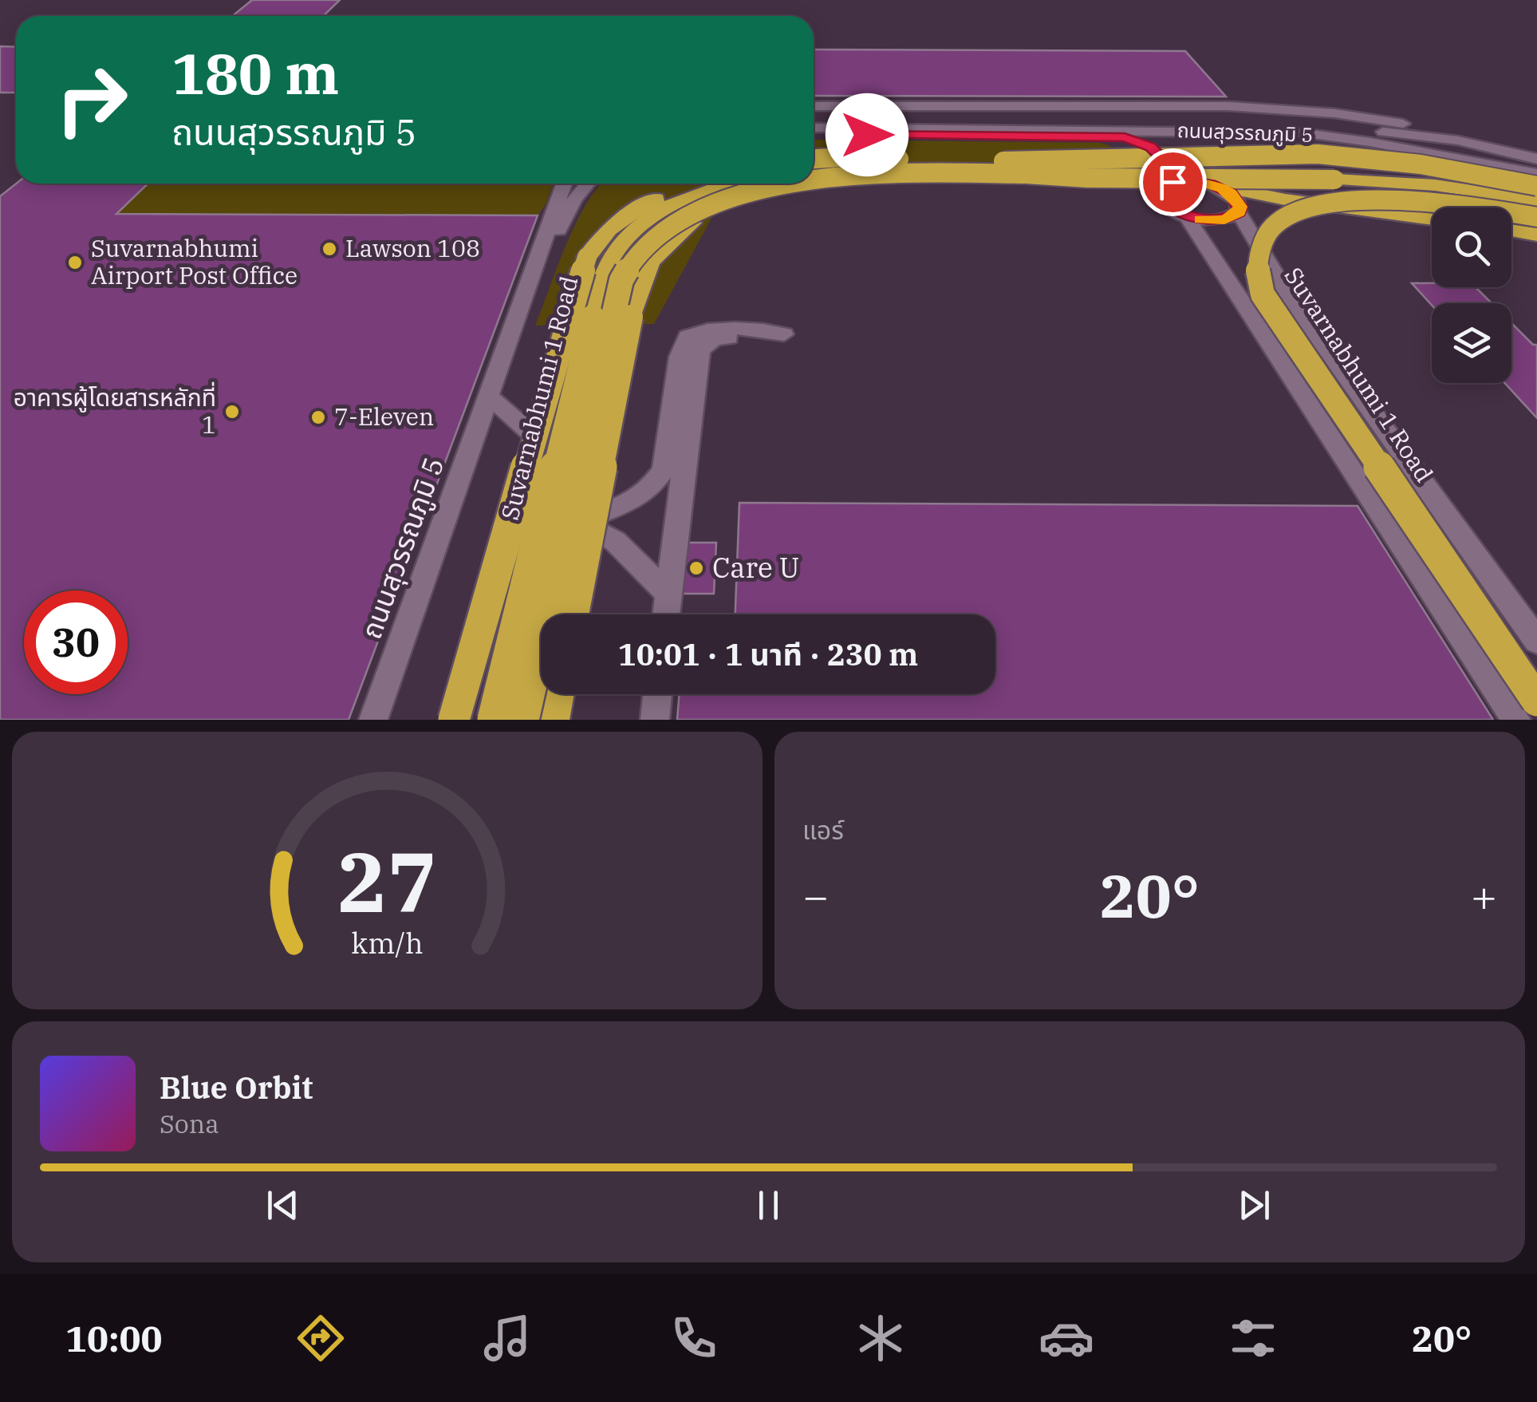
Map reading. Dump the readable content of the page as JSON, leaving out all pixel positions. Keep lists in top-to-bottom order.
{
  "streets": {
    "highway": ["Suvarnabhumi 1 Road"],
    "street": ["ถนนสุวรรณภูมิ 5"]
  },
  "places": [
    "Lawson 108",
    "Suvarnabhumi Airport Post Office",
    "อาคารผู้โดยสารหลักที่ 1",
    "7-Eleven",
    "Care U"
  ],
  "page": {
    "turn": ["180 m", "ถนนสุวรรณภูมิ 5"],
    "limit": "30",
    "trip": "10:01 · 1 นาที · 230 m",
    "tile": "แอร์",
    "heat": ["−", "20°", "+"],
    "song": ["Blue Orbit", "Sona"],
    "tabs": ["10:00", "20°"],
    "gauge": ["27", "km/h"]
  }
}
